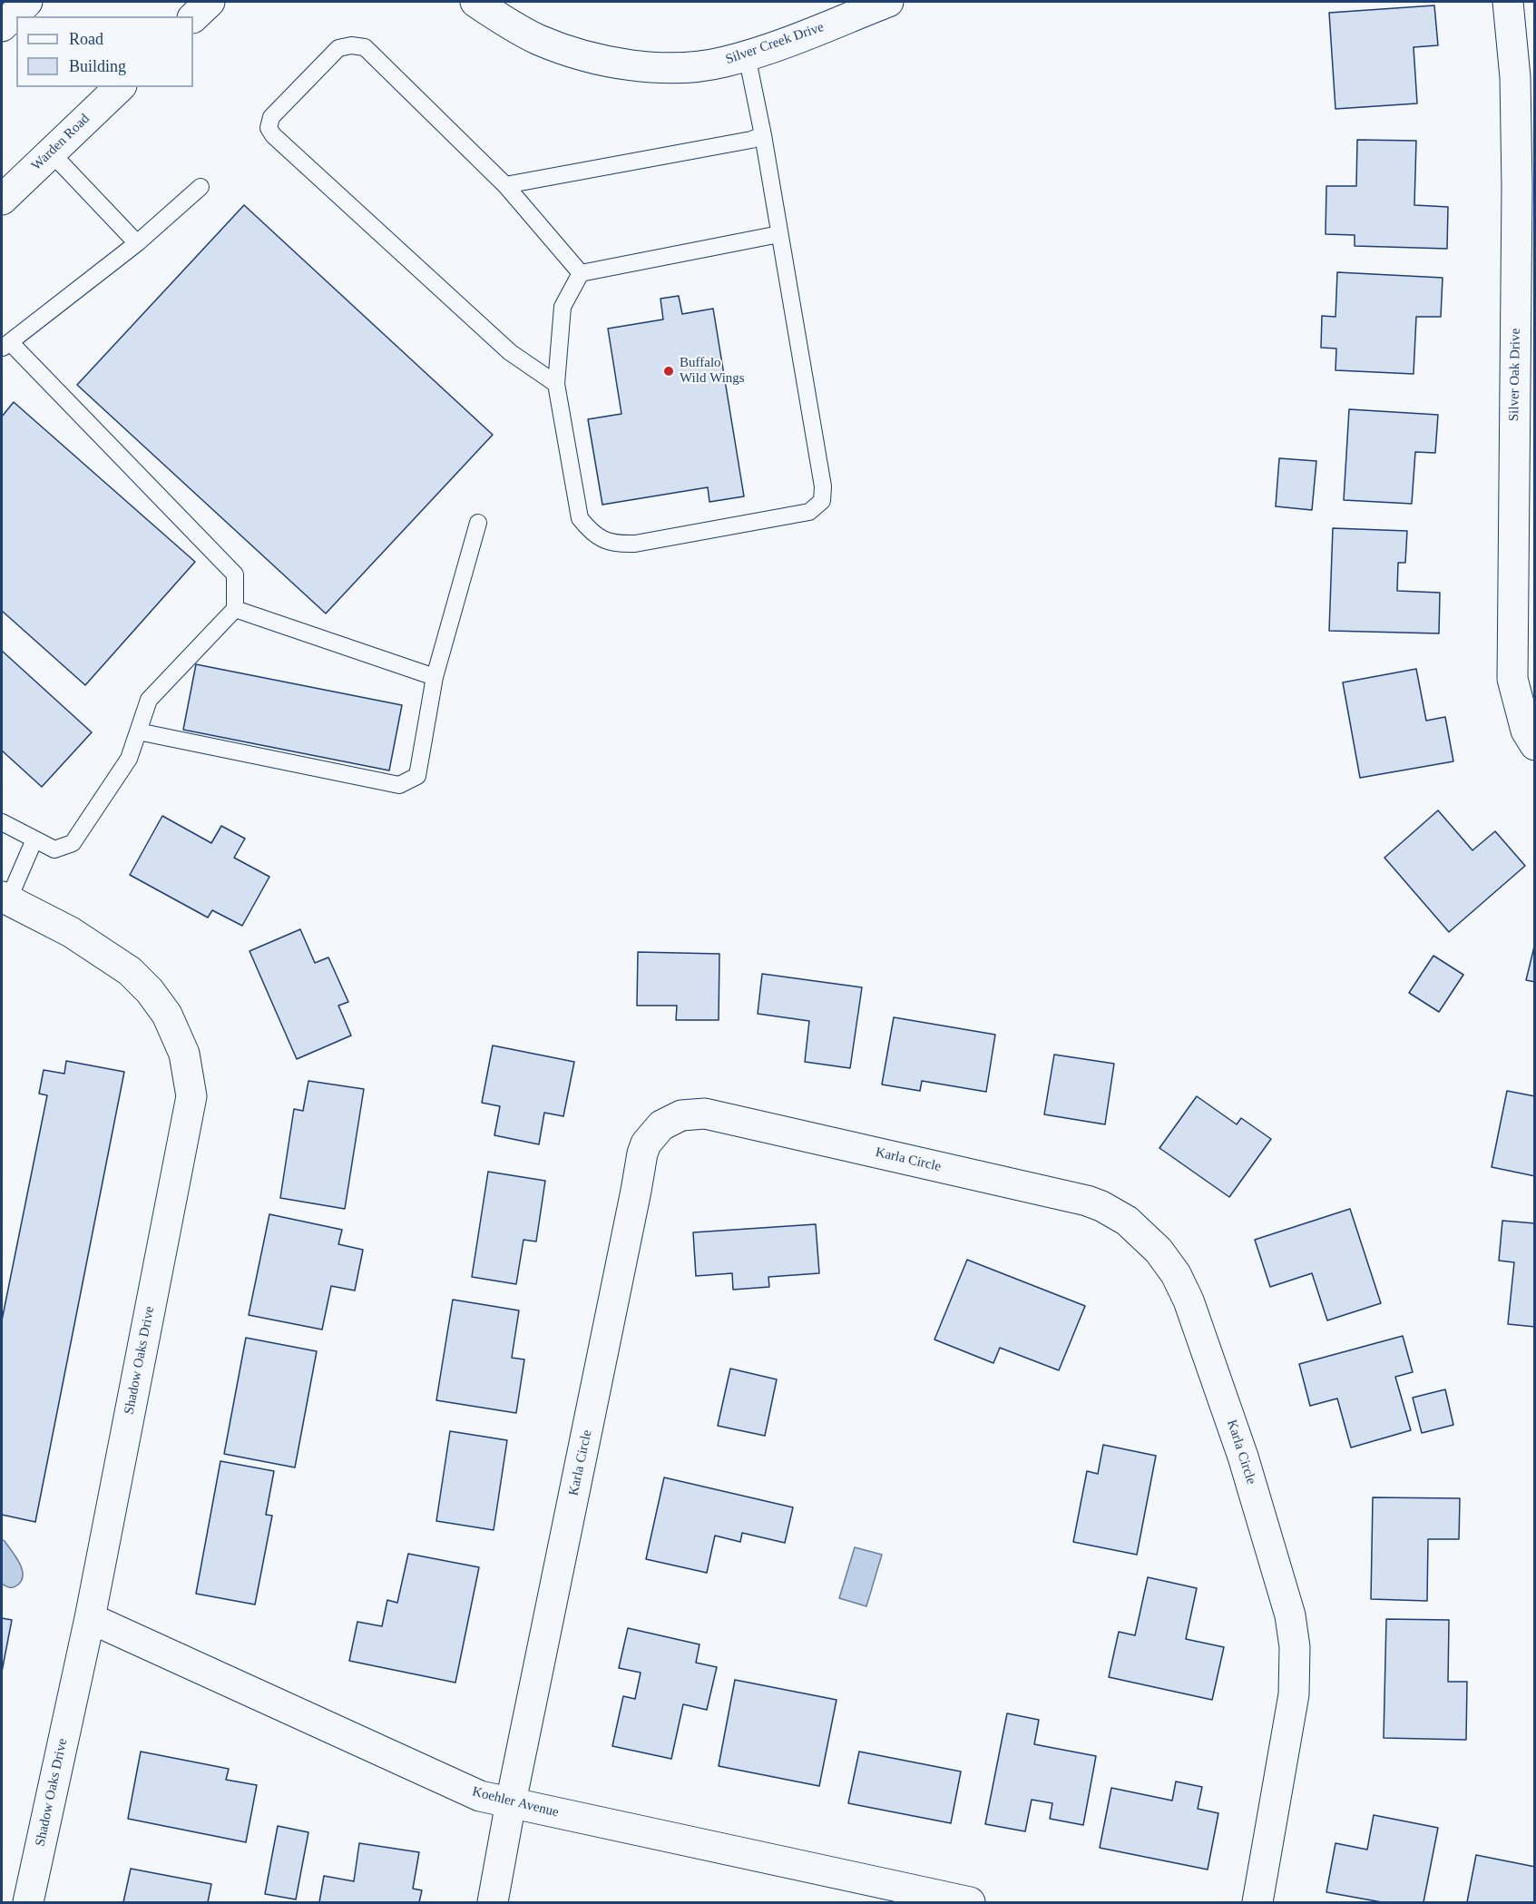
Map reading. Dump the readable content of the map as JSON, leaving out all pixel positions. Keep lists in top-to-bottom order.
{
  "streets": {
    "main road": [
      "Silver Creek Drive",
      "Warden Road",
      "Silver Oak Drive",
      "Karla Circle",
      "Shadow Oaks Drive",
      "Koehler Avenue"
    ]
  },
  "crossings": [
    ["Karla Circle", "Koehler Avenue"],
    ["Shadow Oaks Drive", "Koehler Avenue"]
  ],
  "places": ["Buffalo Wild Wings"],
  "legend": ["Road", "Building"]
}
